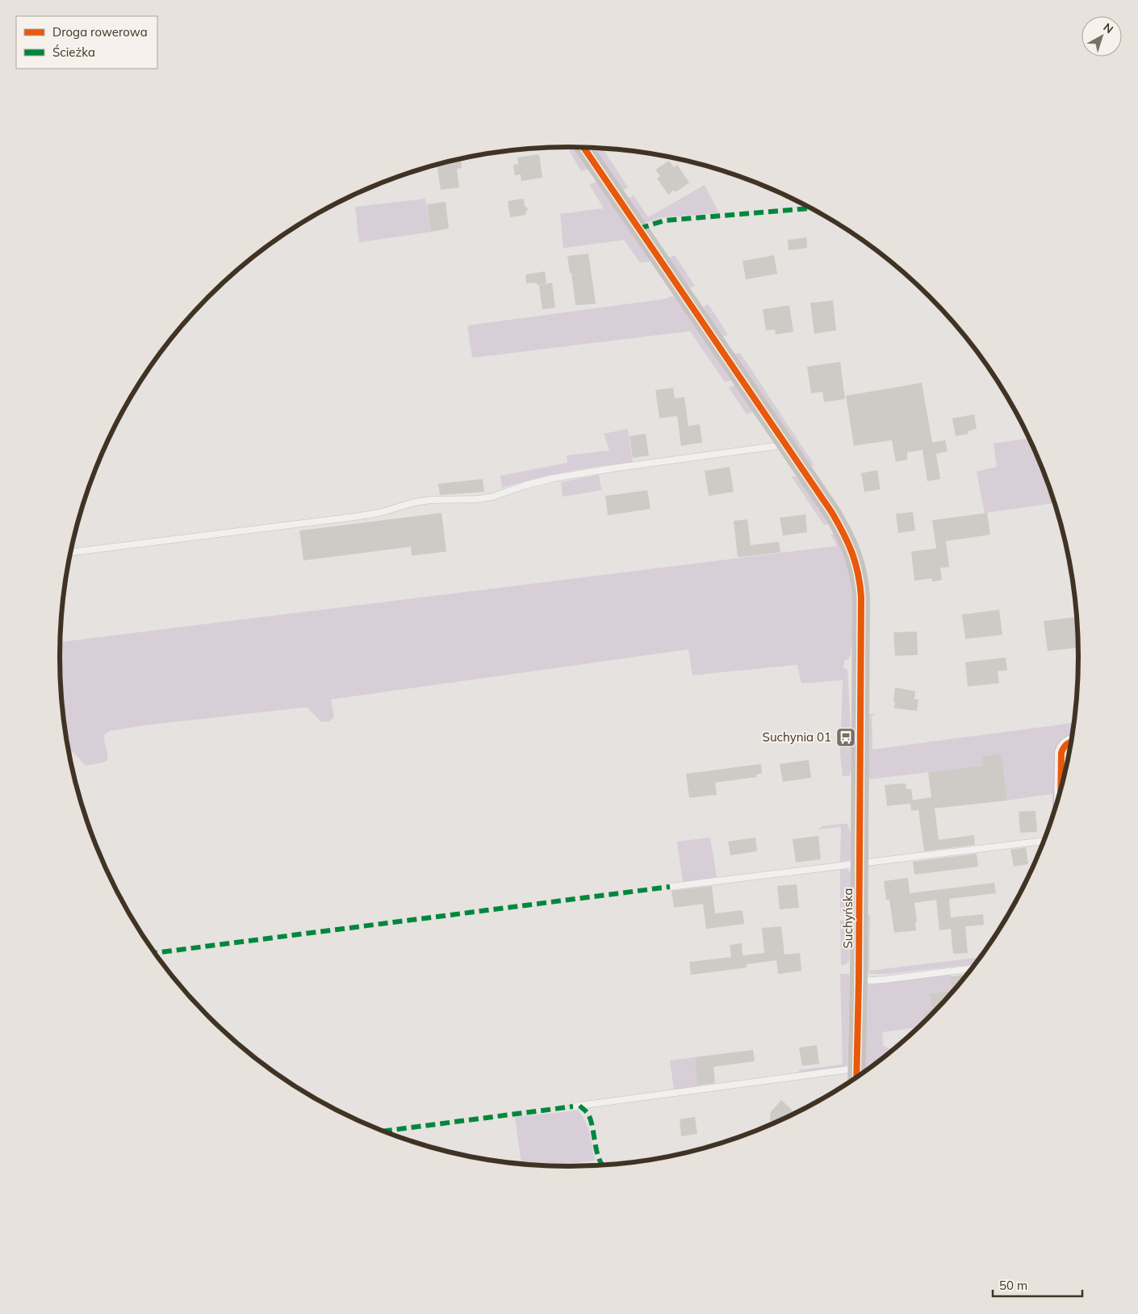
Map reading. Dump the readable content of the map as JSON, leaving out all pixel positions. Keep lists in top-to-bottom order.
{
  "streets": {
    "street": ["Suchyńska"]
  },
  "places": {
    "bus stop": ["Suchynia 01"]
  },
  "legend": ["Droga rowerowa", "Ścieżka"],
  "scale_bar": "50 m",
  "north": "top right"
}
